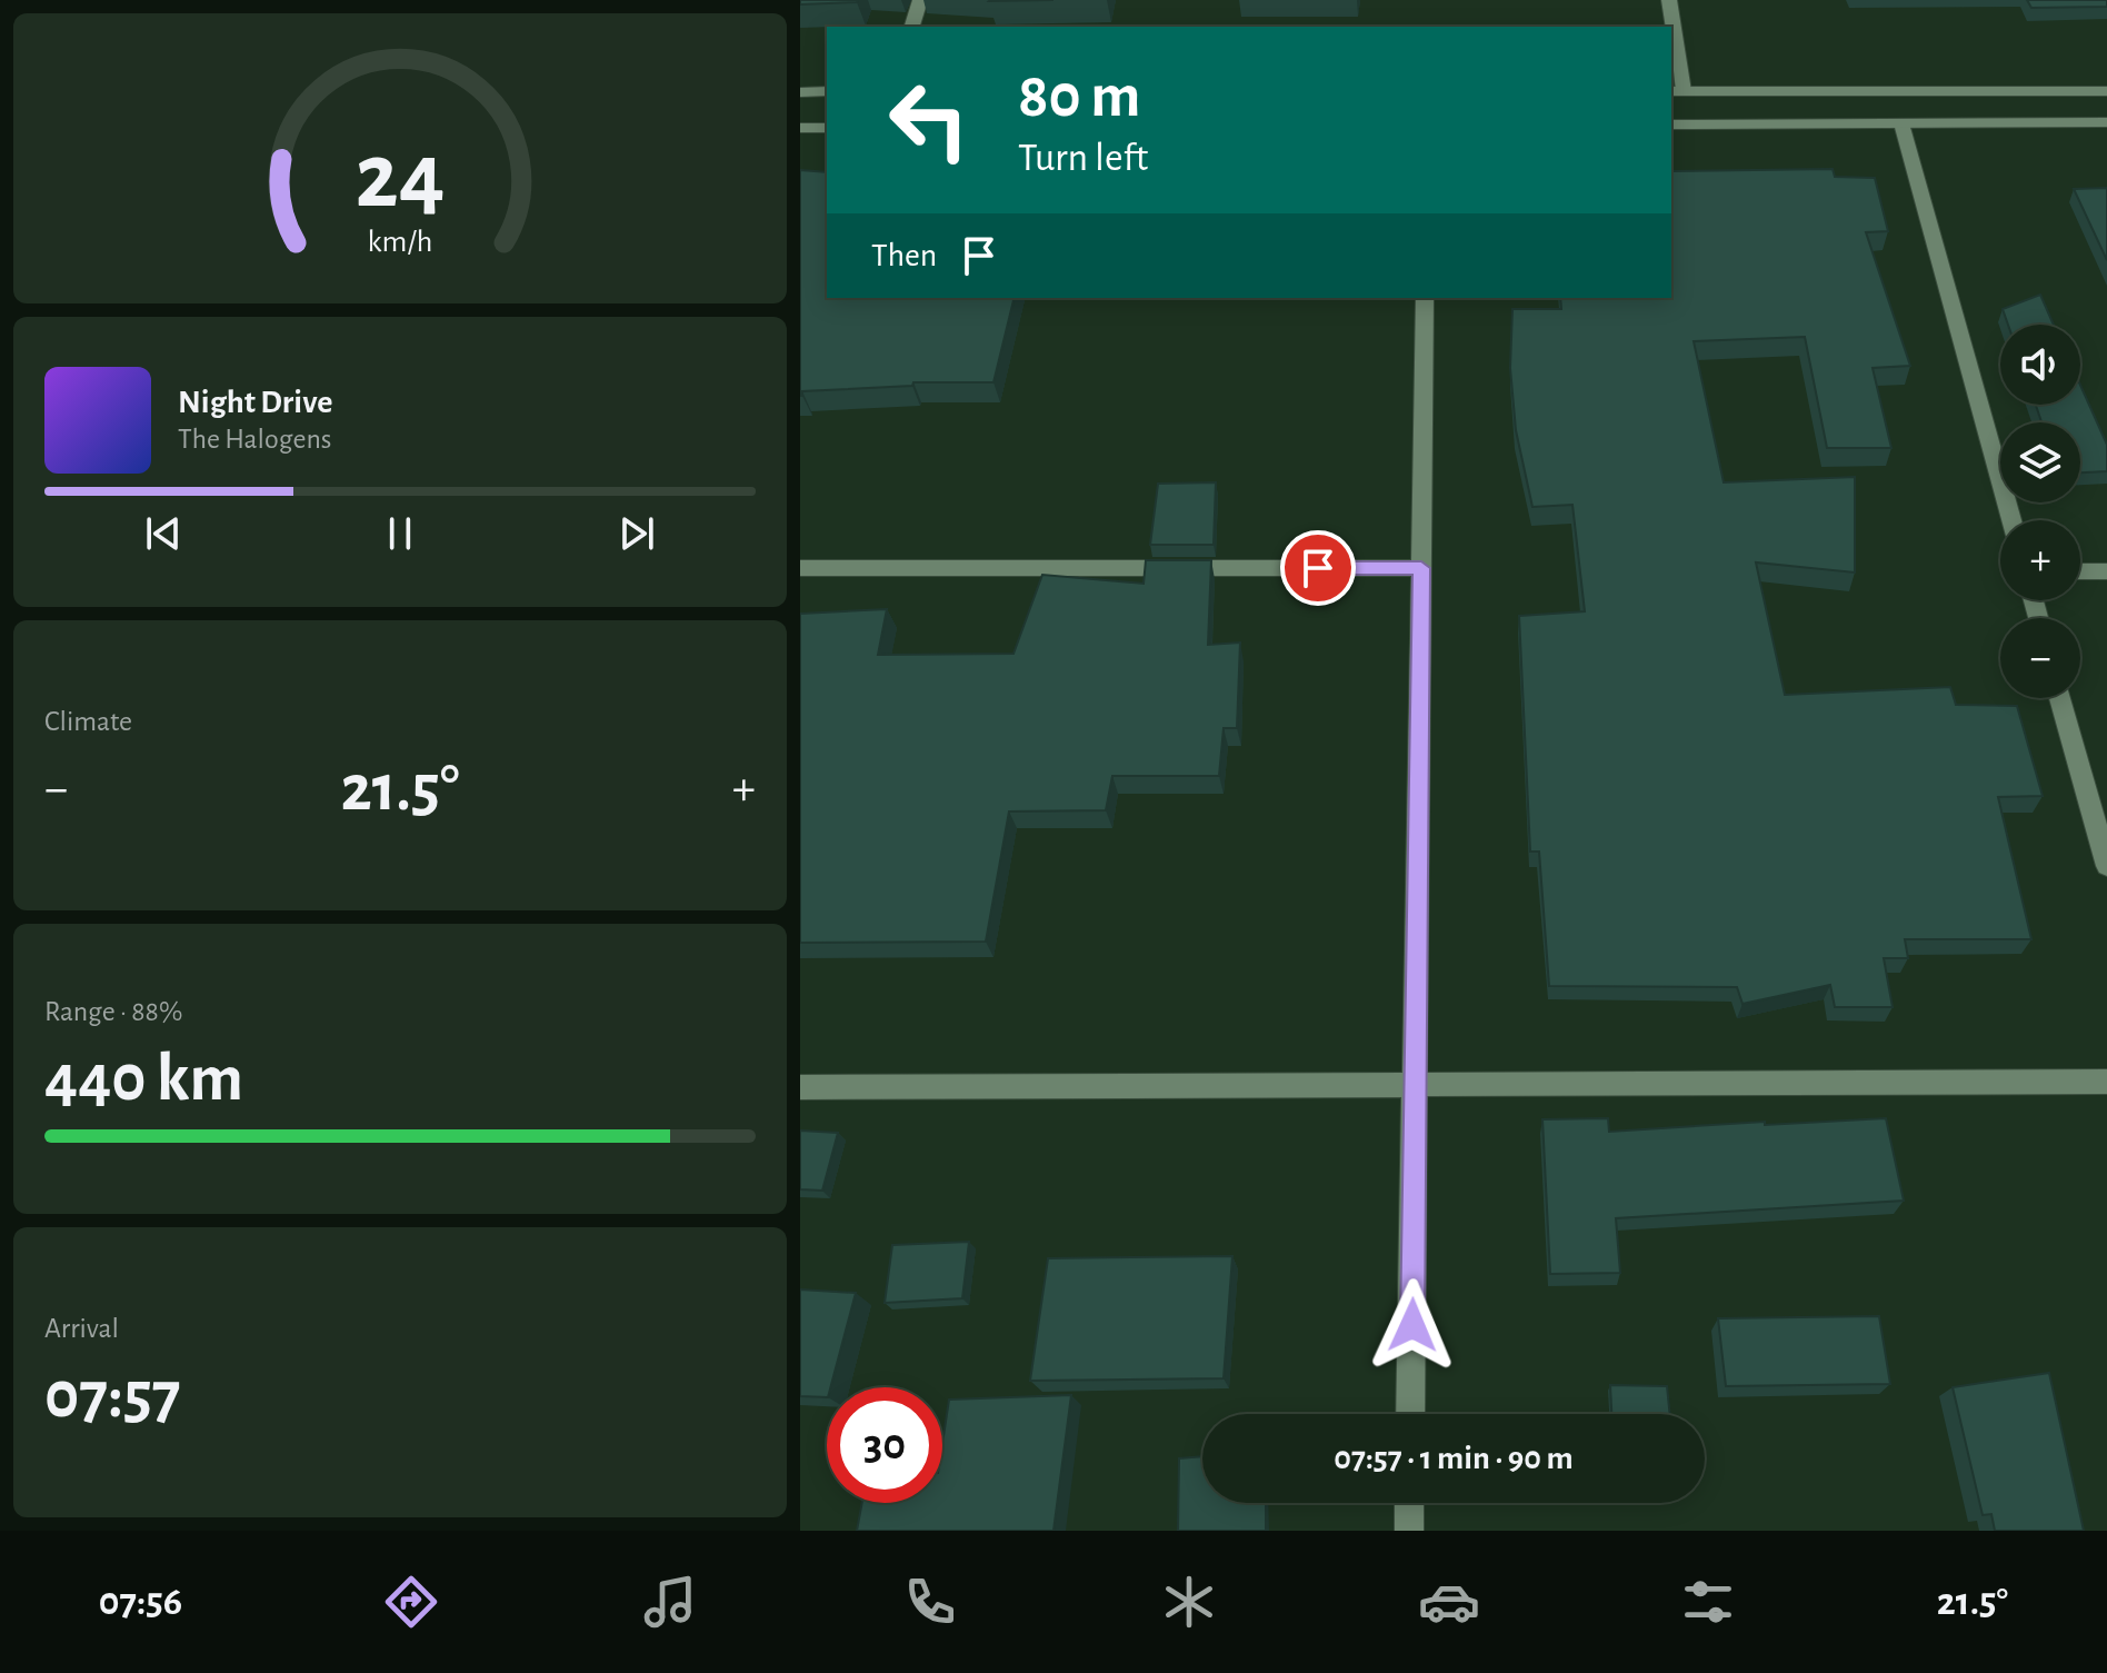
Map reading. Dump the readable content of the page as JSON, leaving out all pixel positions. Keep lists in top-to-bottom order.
{
  "page": {
    "turn": ["80 m", "Turn left"],
    "then": "Then",
    "map_buttons": ["+", "−"],
    "song": ["Night Drive", "The Halogens"],
    "tile": [
      "Climate",
      ["Range · 88%", "440 km"],
      ["Arrival", "07:57"]
    ],
    "heat": ["−", "21.5°", "+"],
    "limit": "30",
    "trip": "07:57 · 1 min · 90 m",
    "tabs": ["07:56", "21.5°"],
    "gauge": ["24", "km/h"]
  }
}
